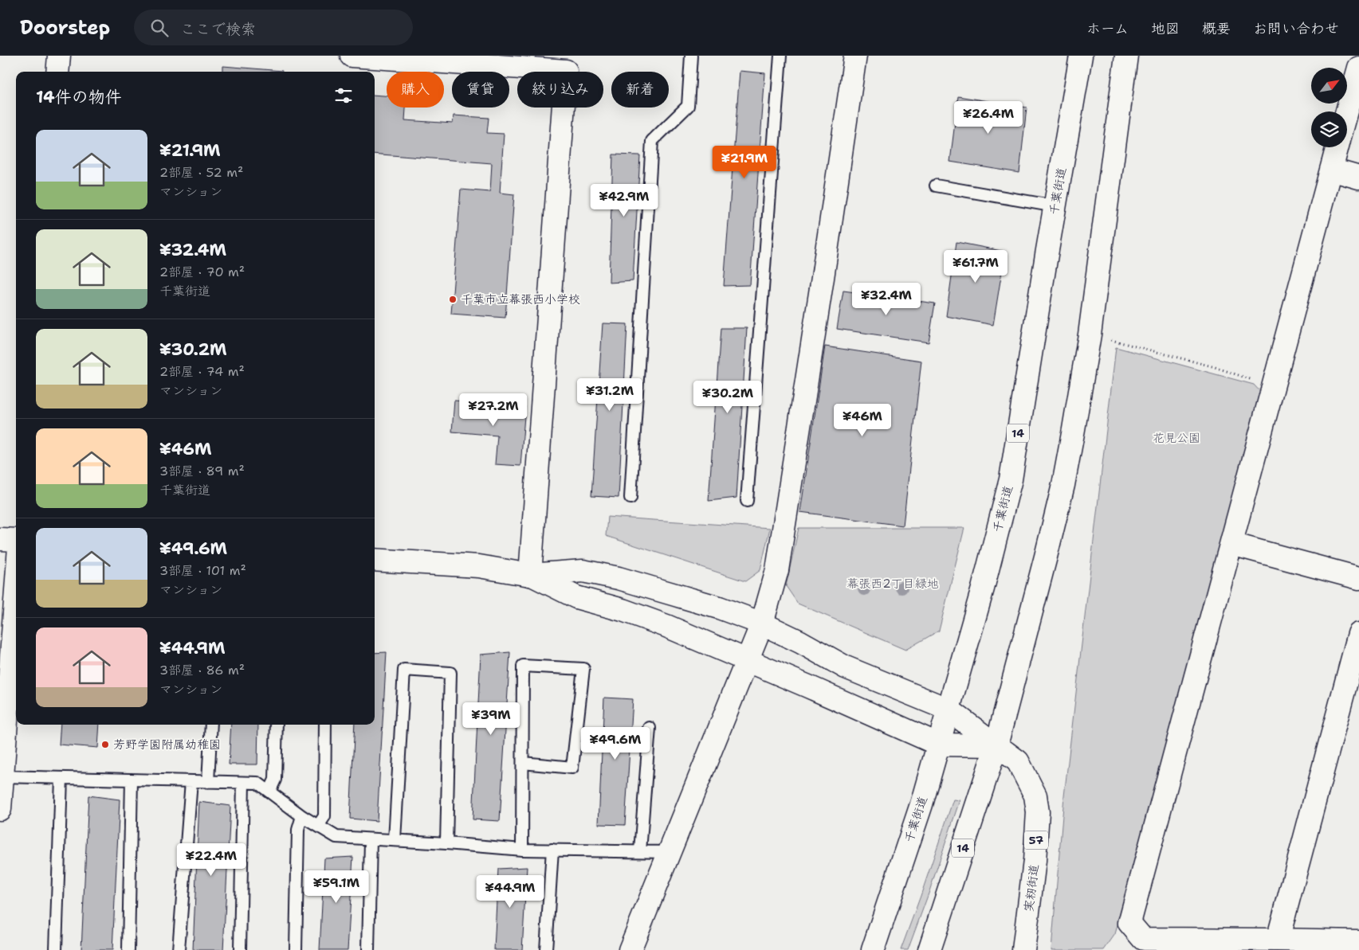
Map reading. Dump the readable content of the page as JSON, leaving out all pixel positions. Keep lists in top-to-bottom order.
{
  "streets": {
    "main road": [
      "千葉街道",
      "14",
      "57",
      "実籾街道"
    ]
  },
  "crossings": [
    ["千葉街道", "実籾街道"],
    ["14", "実籾街道"]
  ],
  "parks": ["花見公園", "幕張西2丁目緑地"],
  "places": ["千葉市立幕張西小学校", "芳野学園附属幼稚園"],
  "north": "top right",
  "page": {
    "header": "Doorstep",
    "search": "ここで検索",
    "nav": [
      "ホーム",
      "地図",
      "概要",
      "お問い合わせ"
    ],
    "chip": [
      "購入",
      "賃貸",
      "絞り込み",
      "新着"
    ],
    "heading": "14件の物件",
    "price": [
      "¥26.4M",
      "¥21.9M",
      "¥42.9M",
      "¥61.7M",
      "¥32.4M",
      "¥31.2M",
      "¥30.2M",
      "¥27.2M",
      "¥46M",
      "¥39M",
      "¥49.6M",
      "¥22.4M",
      "¥59.1M",
      "¥44.9M"
    ],
    "list": [
      {
        "name": "¥21.9M",
        "note": "2部屋 · 52 m² · マンション"
      },
      {
        "name": "¥32.4M",
        "note": "2部屋 · 70 m² · 千葉街道"
      },
      {
        "name": "¥30.2M",
        "note": "2部屋 · 74 m² · マンション"
      },
      {
        "name": "¥46M",
        "note": "3部屋 · 89 m² · 千葉街道"
      },
      {
        "name": "¥49.6M",
        "note": "3部屋 · 101 m² · マンション"
      },
      {
        "name": "¥44.9M",
        "note": "3部屋 · 86 m² · マンション"
      }
    ]
  }
}
